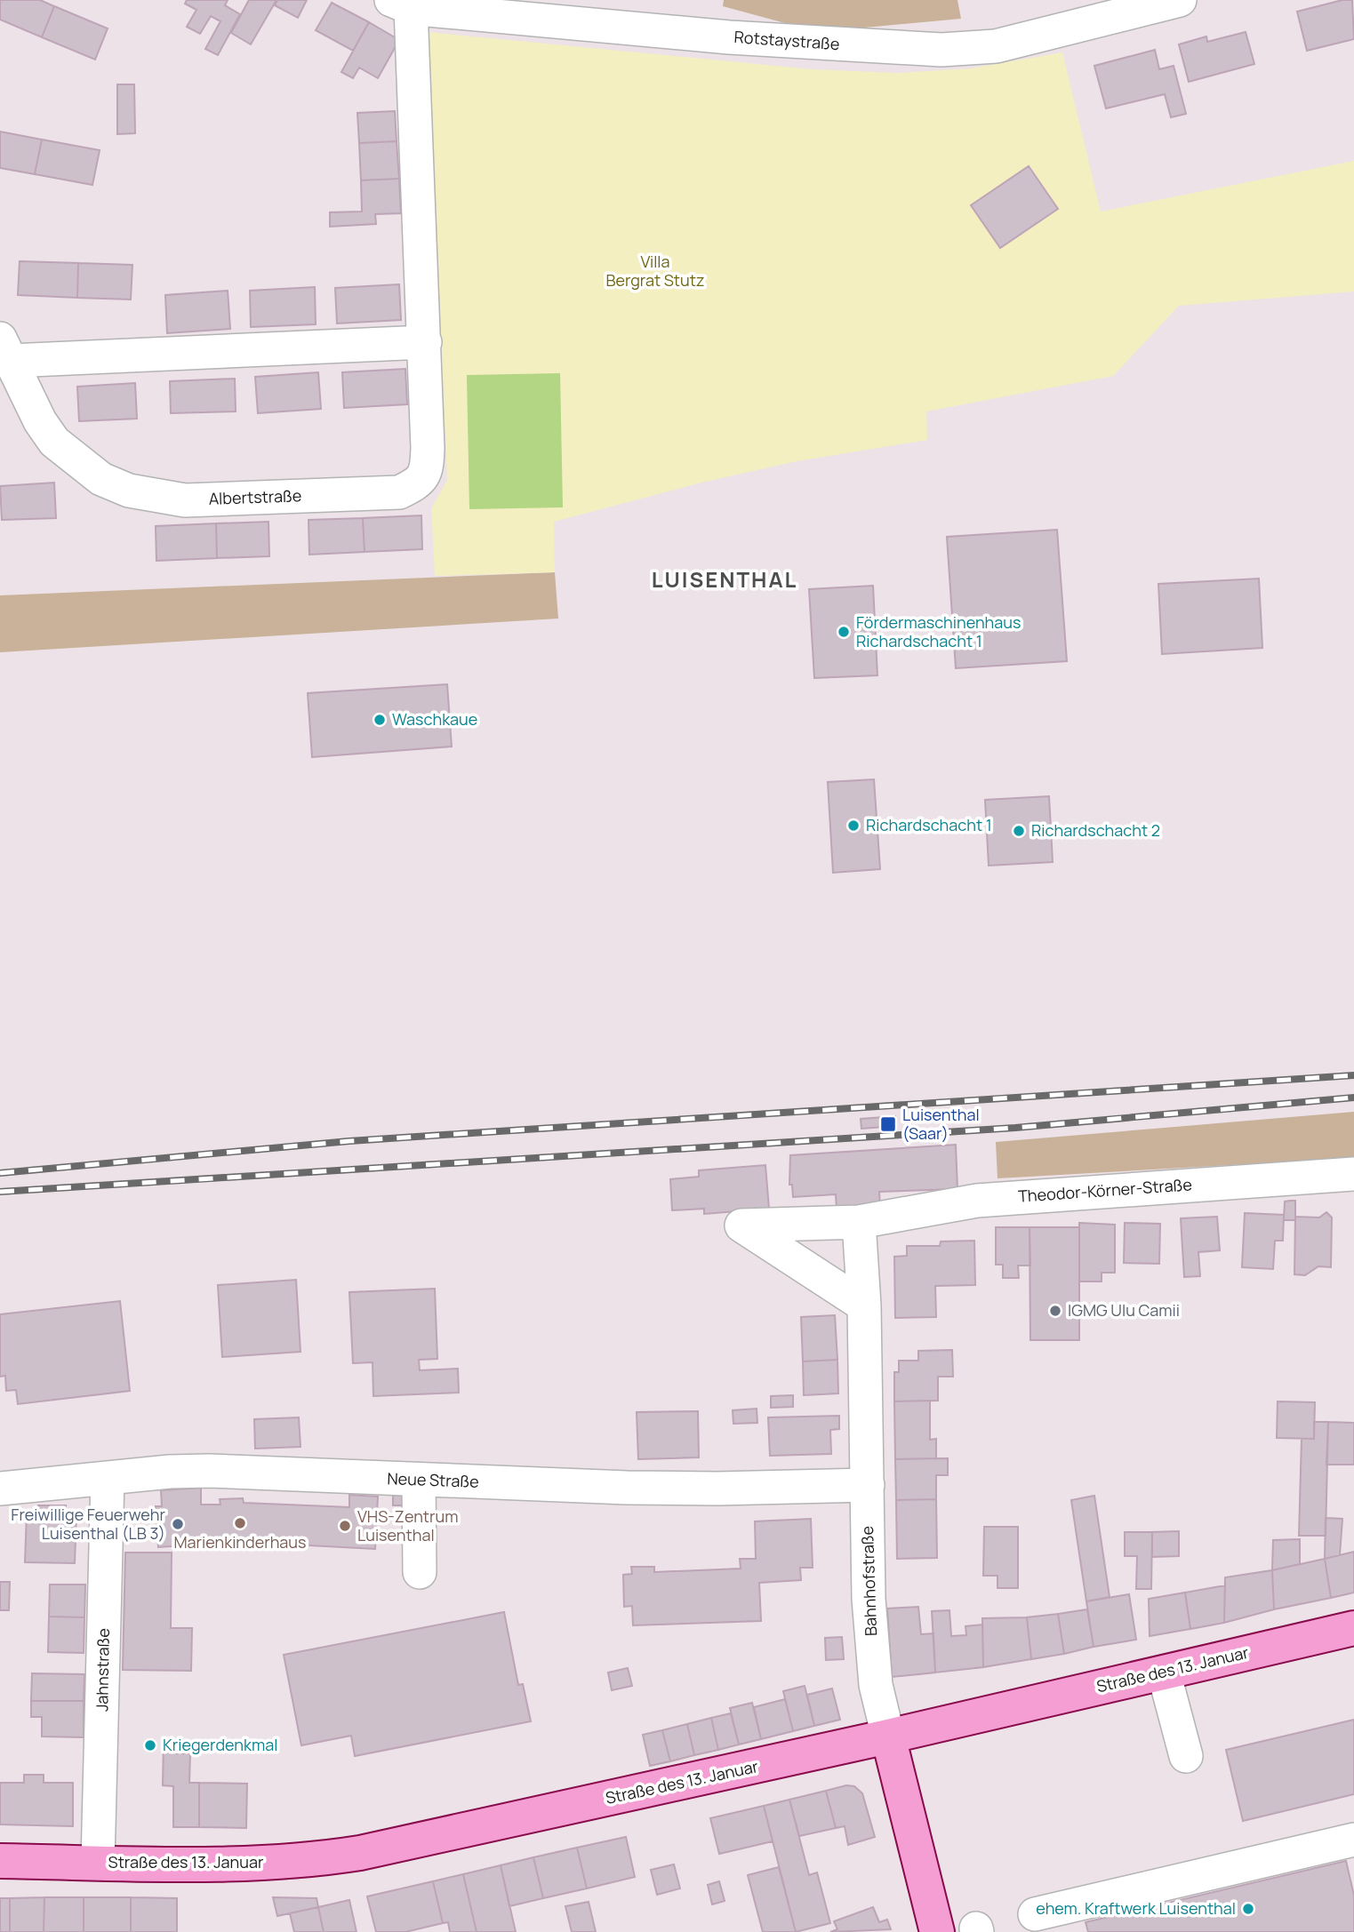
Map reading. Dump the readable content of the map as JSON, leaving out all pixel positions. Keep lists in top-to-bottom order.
{
  "streets": {
    "main road": ["Bahnhofstraße", "Straße des 13. Januar"],
    "street": [
      "Rotstaystraße",
      "Albertstraße",
      "Theodor-Körner-Straße",
      "Neue Straße",
      "Jahnstraße"
    ]
  },
  "crossings": [
    ["Rotstaystraße", "Albertstraße"],
    ["Theodor-Körner-Straße", "Bahnhofstraße"],
    ["Neue Straße", "Bahnhofstraße"],
    ["Neue Straße", "Jahnstraße"],
    ["Bahnhofstraße", "Straße des 13. Januar"],
    ["Jahnstraße", "Straße des 13. Januar"]
  ],
  "districts": ["LUISENTHAL"],
  "parks": ["Villa Bergrat Stutz"],
  "places": {
    "other": [
      "Fördermaschinenhaus Richardschacht 1",
      "Waschkaue",
      "Richardschacht 1",
      "Richardschacht 2",
      "IGMG Ulu Camii",
      "Marienkinderhaus",
      "Freiwillige Feuerwehr Luisenthal (LB 3)",
      "VHS-Zentrum Luisenthal",
      "Kriegerdenkmal",
      "ehem. Kraftwerk Luisenthal"
    ],
    "transit": ["Luisenthal (Saar)"]
  }
}
